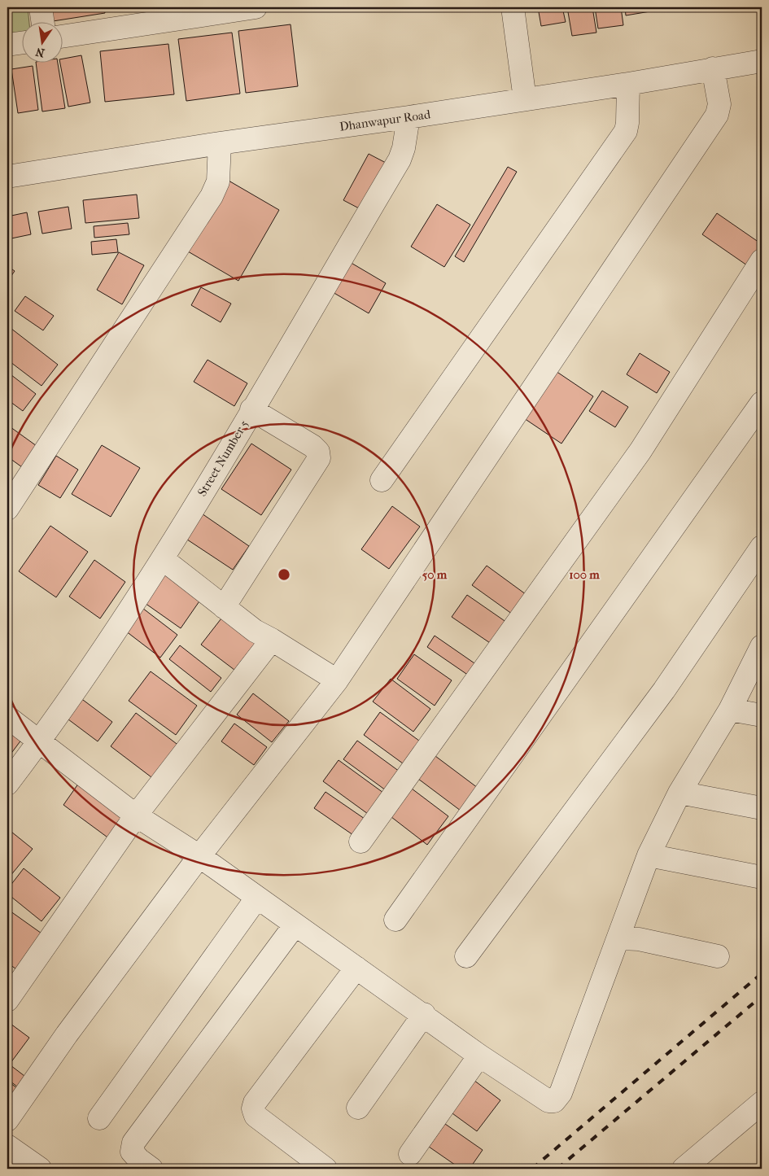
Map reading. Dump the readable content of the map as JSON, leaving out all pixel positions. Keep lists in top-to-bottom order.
{
  "streets": {
    "street": ["Dhanwapur Road", "Street Number 5"]
  },
  "crossings": [
    ["Dhanwapur Road", "Street Number 5"]
  ],
  "north": "bottom",
  "rings": ["50 m", "100 m"]
}
